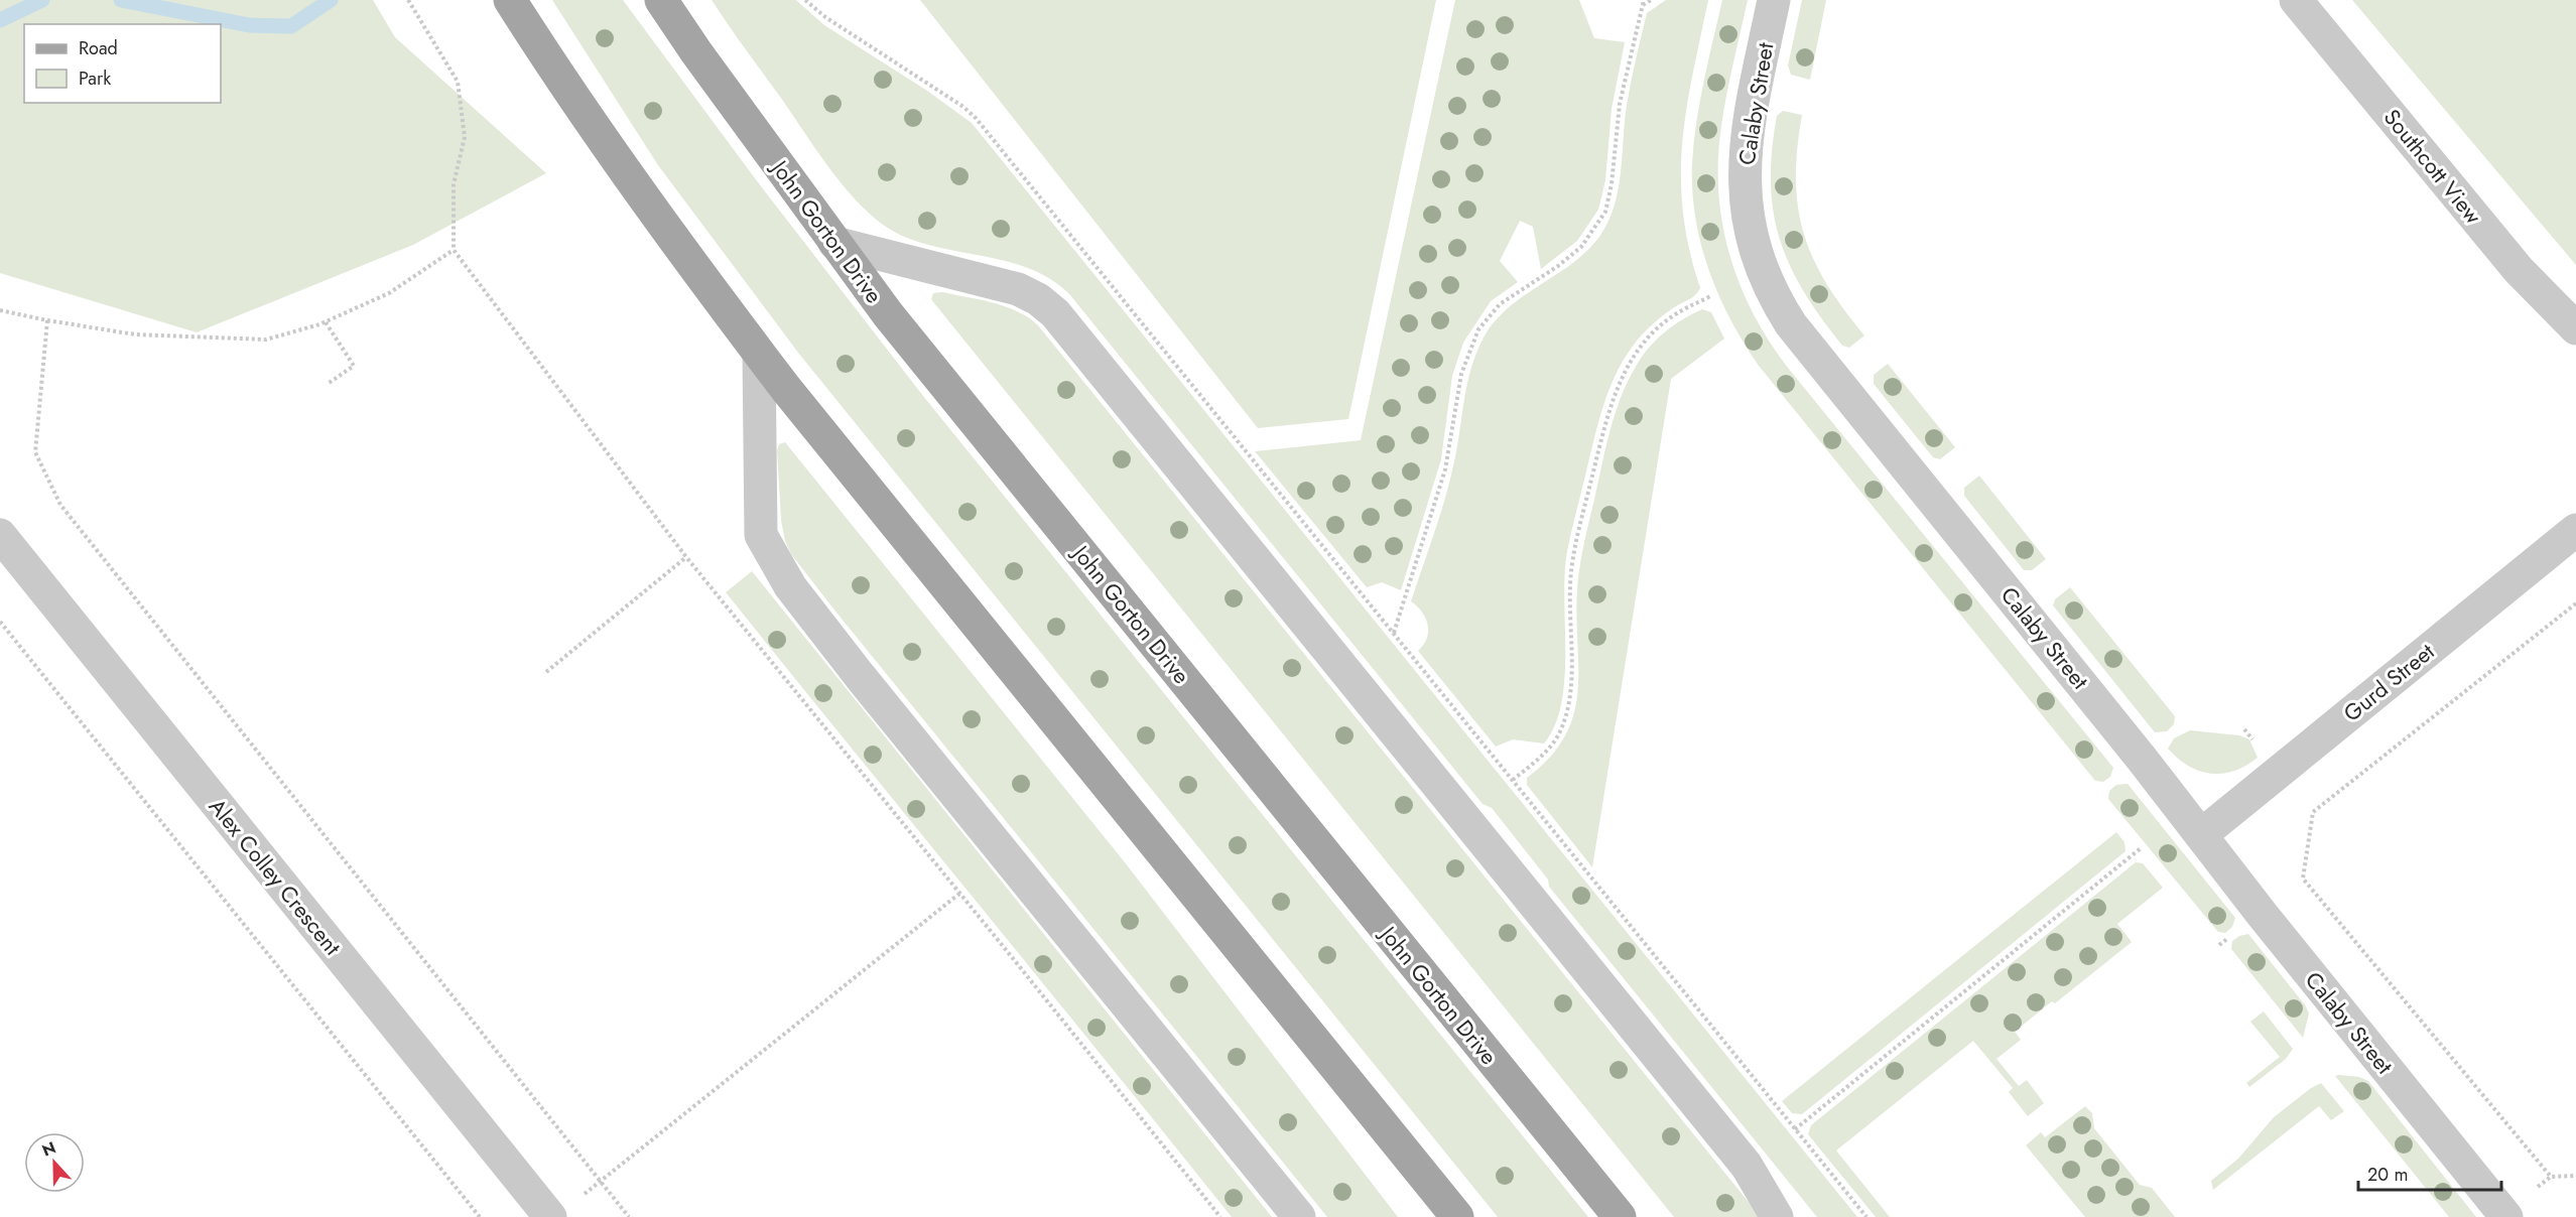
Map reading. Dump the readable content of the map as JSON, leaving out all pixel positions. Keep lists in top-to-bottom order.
{
  "streets": {
    "main road": ["John Gorton Drive"],
    "street": [
      "Calaby Street",
      "Southcott View",
      "Gurd Street",
      "Alex Colley Crescent"
    ]
  },
  "crossings": [
    ["Calaby Street", "Gurd Street"]
  ],
  "legend": ["Road", "Park"],
  "scale_bar": "20 m",
  "north": "top"
}
